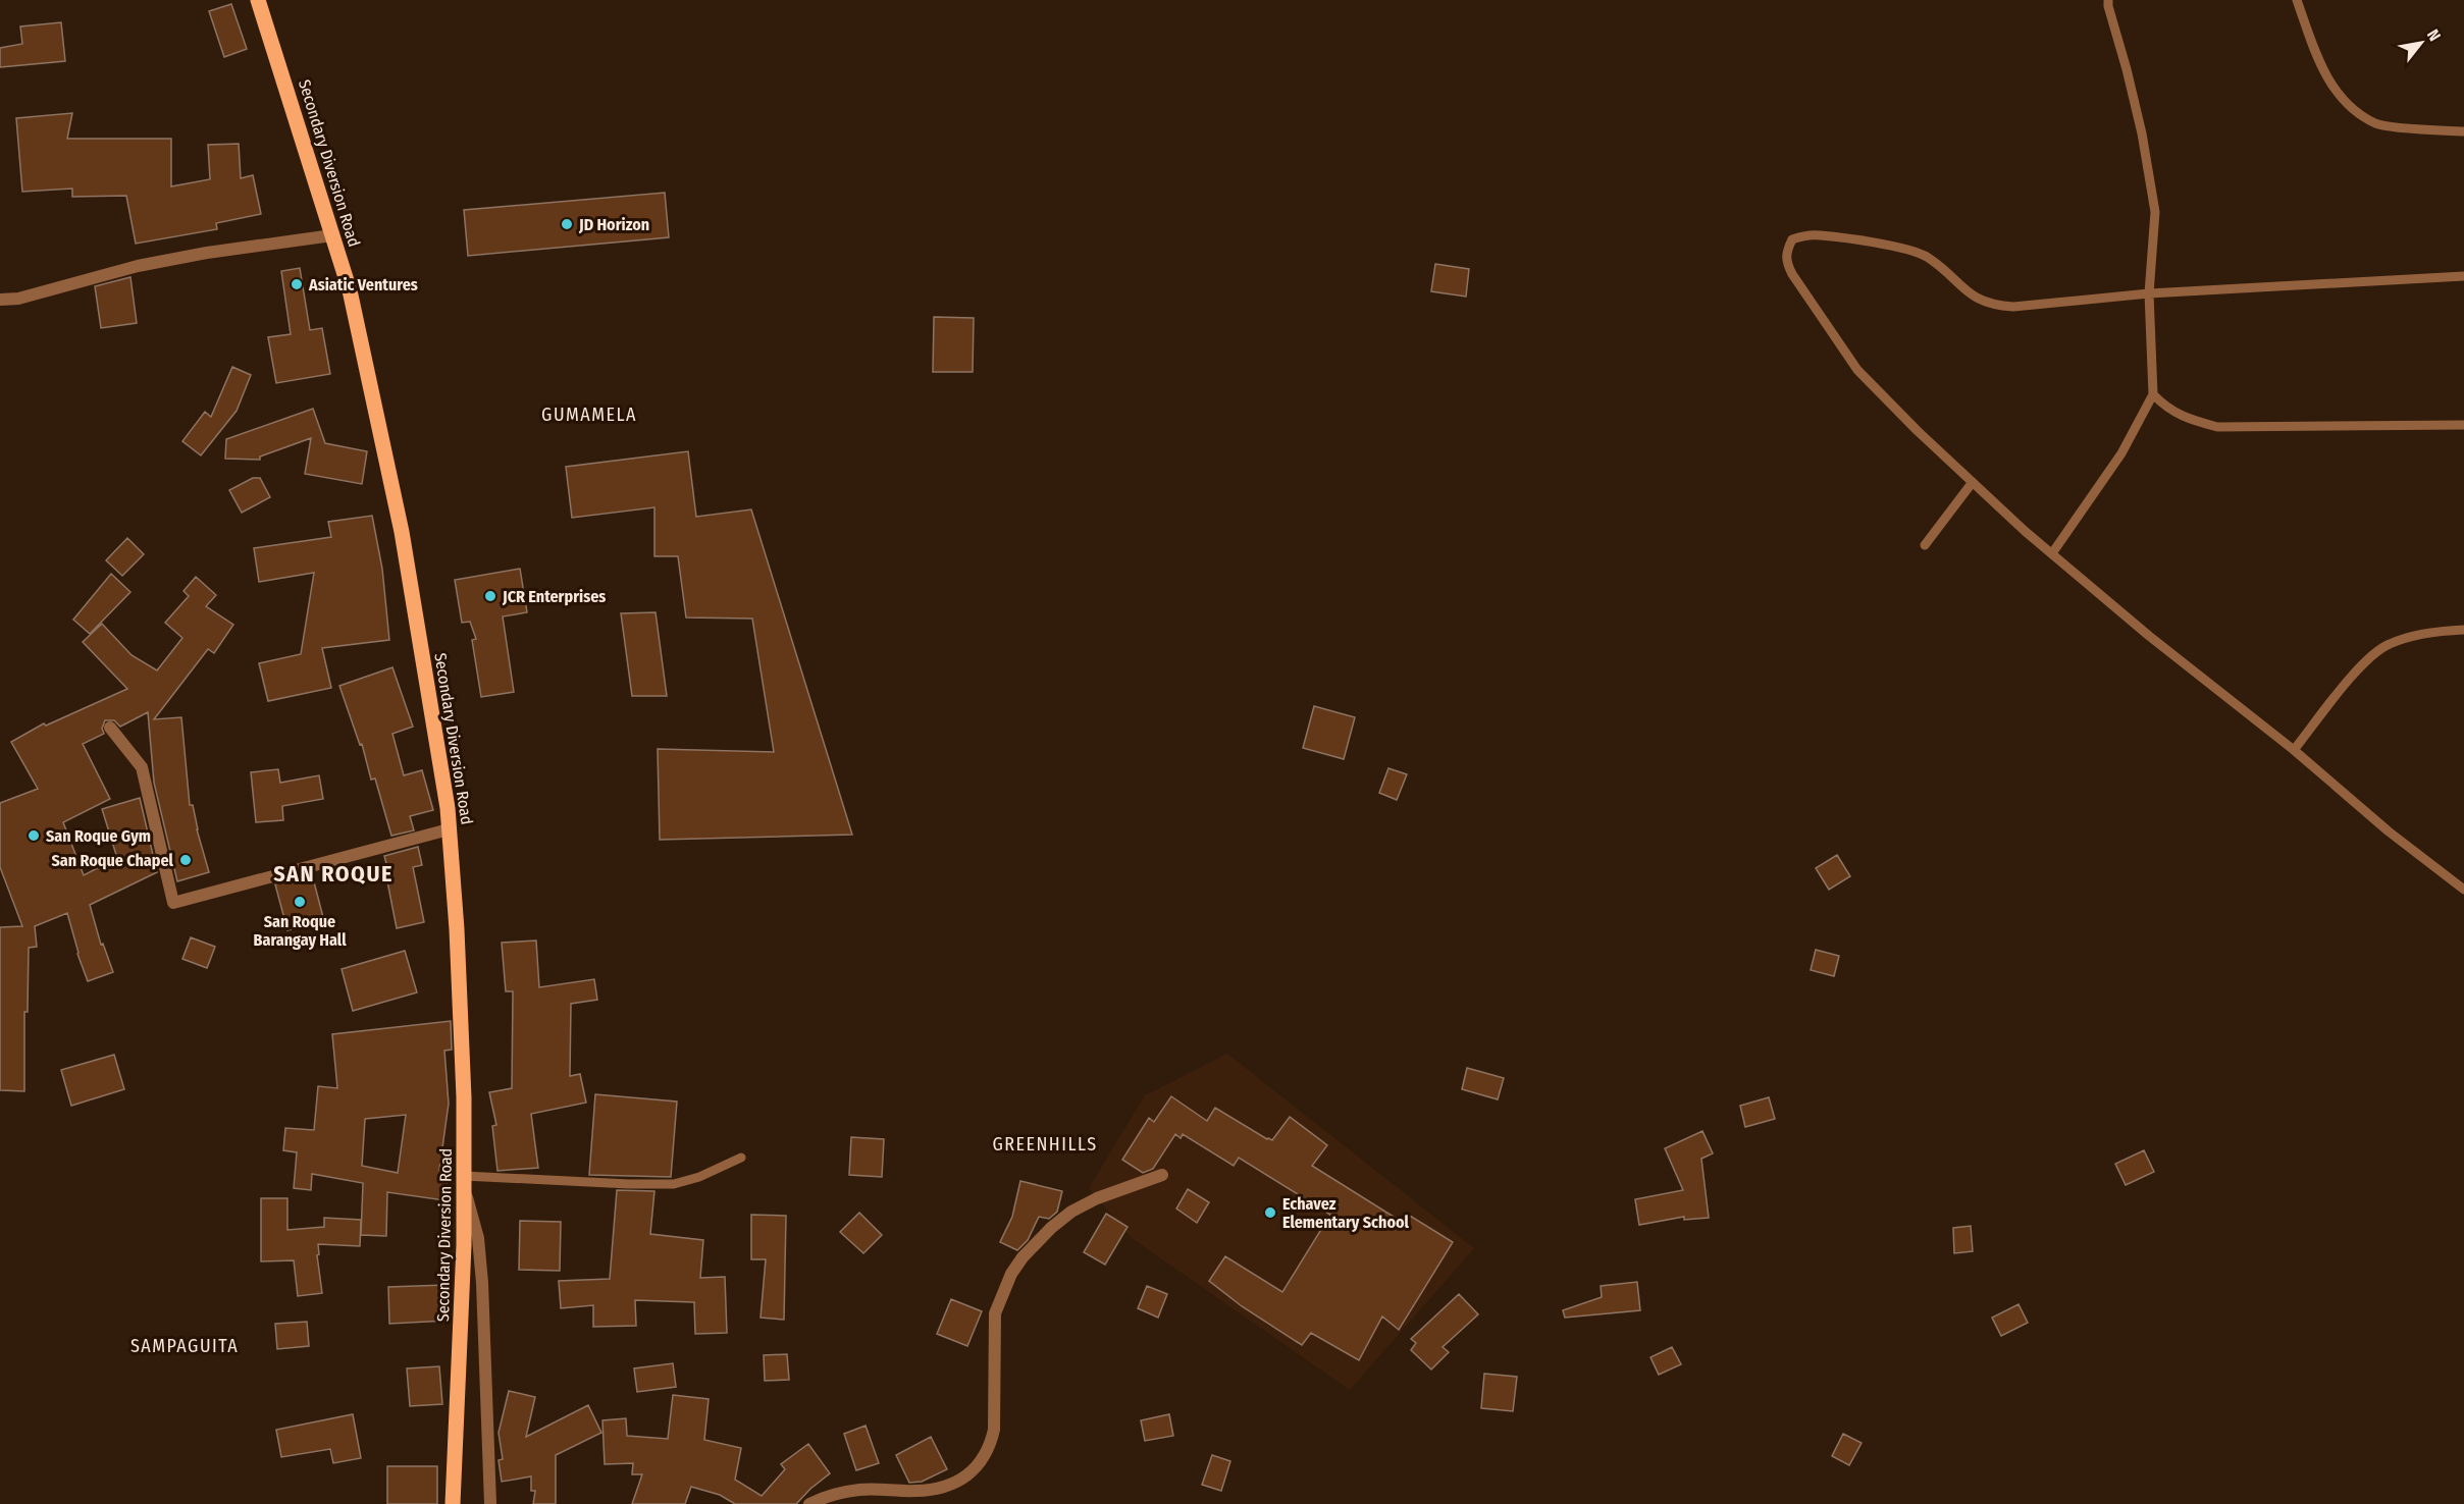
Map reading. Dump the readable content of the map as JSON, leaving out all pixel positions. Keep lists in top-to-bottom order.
{
  "streets": {
    "main road": ["Secondary Diversion Road"]
  },
  "districts": [
    "GUMAMELA",
    "SAN ROQUE",
    "GREENHILLS",
    "SAMPAGUITA"
  ],
  "places": [
    "JD Horizon",
    "Asiatic Ventures",
    "JCR Enterprises",
    "San Roque Gym",
    "San Roque Chapel",
    "San Roque Barangay Hall",
    "Echavez Elementary School"
  ],
  "north": "top right"
}
